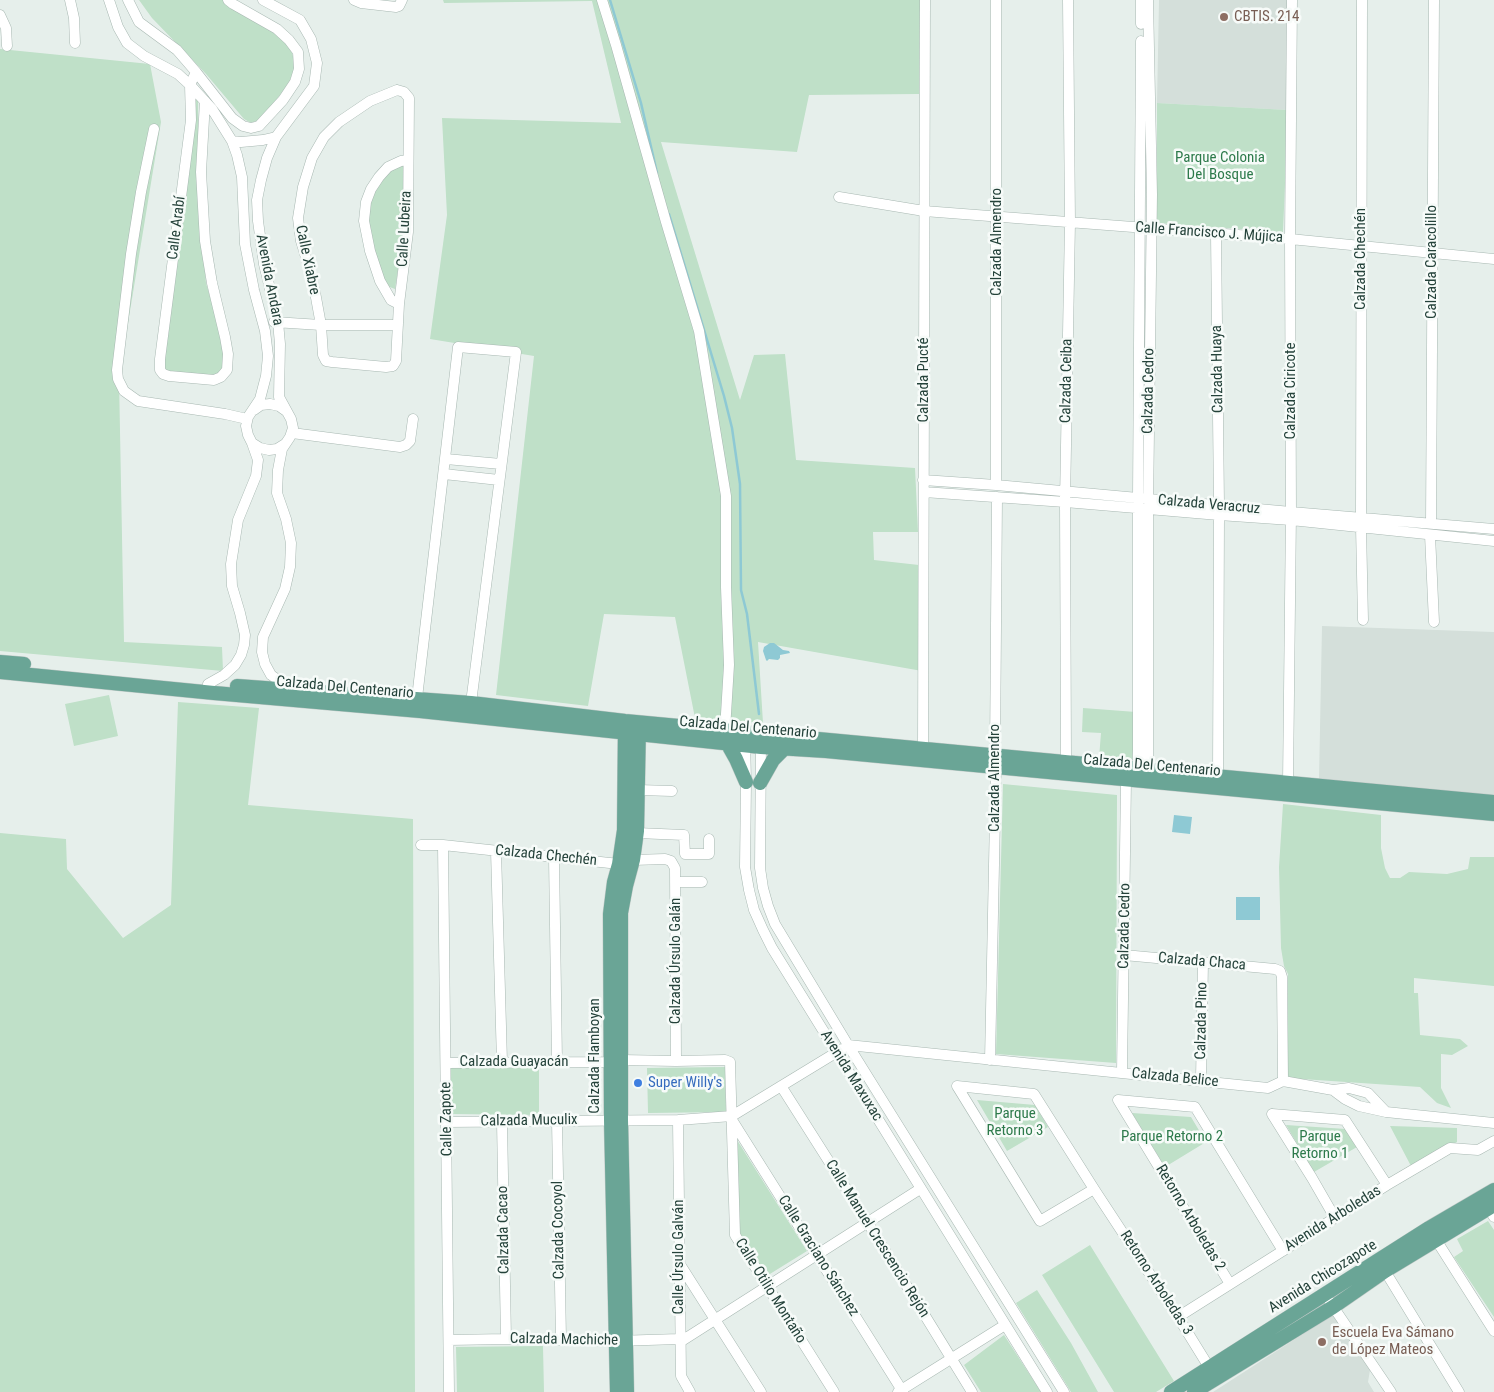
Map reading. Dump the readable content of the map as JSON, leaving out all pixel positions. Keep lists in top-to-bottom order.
{
  "streets": {
    "main road": ["Calzada Del Centenario", "Calzada Flamboyan", "Avenida Chicozapote"],
    "street": [
      "Calle Arabí",
      "Calle Lubeira",
      "Calle Francisco J. Mújica",
      "Calzada Almendro",
      "Calzada Chechén",
      "Calle Xiabre",
      "Calzada Caracolillo",
      "Avenida Andara",
      "Calzada Huaya",
      "Calzada Pucté",
      "Calzada Ceiba",
      "Calzada Cedro",
      "Calzada Ciricote",
      "Calzada Veracruz",
      "Calzada Úrsulo Galán",
      "Calzada Chaca",
      "Calzada Pino",
      "Calzada Guayacán",
      "Avenida Maxuxac",
      "Calzada Belice",
      "Calle Zapote",
      "Calzada Muculix",
      "Retorno Arboledas 2",
      "Avenida Arboledas",
      "Calzada Cacao",
      "Calzada Cocoyol",
      "Calle Manuel Crescencio Rejón",
      "Calle Graciano Sánchez",
      "Calle Úrsulo Galván",
      "Retorno Arboledas 3",
      "Calle Otilio Montaño",
      "Calzada Machiche"
    ]
  },
  "crossings": [
    ["Calle Arabí", "Avenida Andara"],
    ["Calle Lubeira", "Calle Xiabre"],
    ["Calle Francisco J. Mújica", "Calzada Almendro"],
    ["Calle Francisco J. Mújica", "Calzada Chechén"],
    ["Calle Francisco J. Mújica", "Calzada Caracolillo"],
    ["Calle Francisco J. Mújica", "Calzada Huaya"],
    ["Calle Francisco J. Mújica", "Calzada Pucté"],
    ["Calle Francisco J. Mújica", "Calzada Ceiba"],
    ["Calle Francisco J. Mújica", "Calzada Cedro"],
    ["Calle Francisco J. Mújica", "Calzada Ciricote"],
    ["Calzada Almendro", "Calzada Veracruz"],
    ["Calzada Almendro", "Calzada Del Centenario"],
    ["Calzada Almendro", "Calzada Belice"],
    ["Calzada Chechén", "Calzada Veracruz"],
    ["Calzada Chechén", "Calzada Úrsulo Galán"],
    ["Calzada Chechén", "Calzada Flamboyan"],
    ["Calzada Chechén", "Calle Zapote"],
    ["Calzada Caracolillo", "Calzada Veracruz"],
    ["Calzada Huaya", "Calzada Veracruz"],
    ["Calzada Pucté", "Calzada Veracruz"],
    ["Calzada Pucté", "Calzada Del Centenario"],
    ["Calzada Ceiba", "Calzada Veracruz"],
    ["Calzada Ceiba", "Calzada Del Centenario"],
    ["Calzada Cedro", "Calzada Veracruz"],
    ["Calzada Cedro", "Calzada Del Centenario"],
    ["Calzada Cedro", "Calzada Chaca"],
    ["Calzada Cedro", "Calzada Belice"],
    ["Calzada Ciricote", "Calzada Veracruz"],
    ["Calzada Ciricote", "Calzada Del Centenario"],
    ["Calzada Del Centenario", "Calzada Flamboyan"],
    ["Calzada Del Centenario", "Avenida Maxuxac"],
    ["Calzada Úrsulo Galán", "Calzada Guayacán"],
    ["Calzada Chaca", "Calzada Pino"],
    ["Calzada Chaca", "Calzada Belice"],
    ["Calzada Pino", "Calzada Belice"],
    ["Calzada Flamboyan", "Calzada Guayacán"],
    ["Calzada Flamboyan", "Calzada Muculix"],
    ["Calzada Flamboyan", "Calzada Machiche"],
    ["Calzada Guayacán", "Calle Zapote"],
    ["Calzada Guayacán", "Calle Otilio Montaño"],
    ["Avenida Maxuxac", "Calzada Belice"],
    ["Calle Zapote", "Calzada Muculix"],
    ["Calle Zapote", "Calzada Machiche"],
    ["Calzada Muculix", "Calzada Cacao"],
    ["Calzada Muculix", "Calzada Cocoyol"],
    ["Calzada Muculix", "Calle Graciano Sánchez"],
    ["Calzada Muculix", "Calle Úrsulo Galván"],
    ["Calzada Muculix", "Calle Otilio Montaño"],
    ["Retorno Arboledas 2", "Avenida Arboledas"],
    ["Avenida Arboledas", "Retorno Arboledas 3"],
    ["Calzada Cacao", "Calzada Machiche"],
    ["Calzada Cocoyol", "Calzada Machiche"],
    ["Calle Graciano Sánchez", "Calle Otilio Montaño"],
    ["Calle Úrsulo Galván", "Calzada Machiche"],
    ["Avenida Chicozapote", "Retorno Arboledas 3"]
  ],
  "parks": [
    "Parque Colonia Del Bosque",
    "Parque Retorno 3",
    "Parque Retorno 2",
    "Parque Retorno 1"
  ],
  "places": ["CBTIS. 214", "Super Willy's", "Escuela Eva Sámano de López Mateos"]
}
